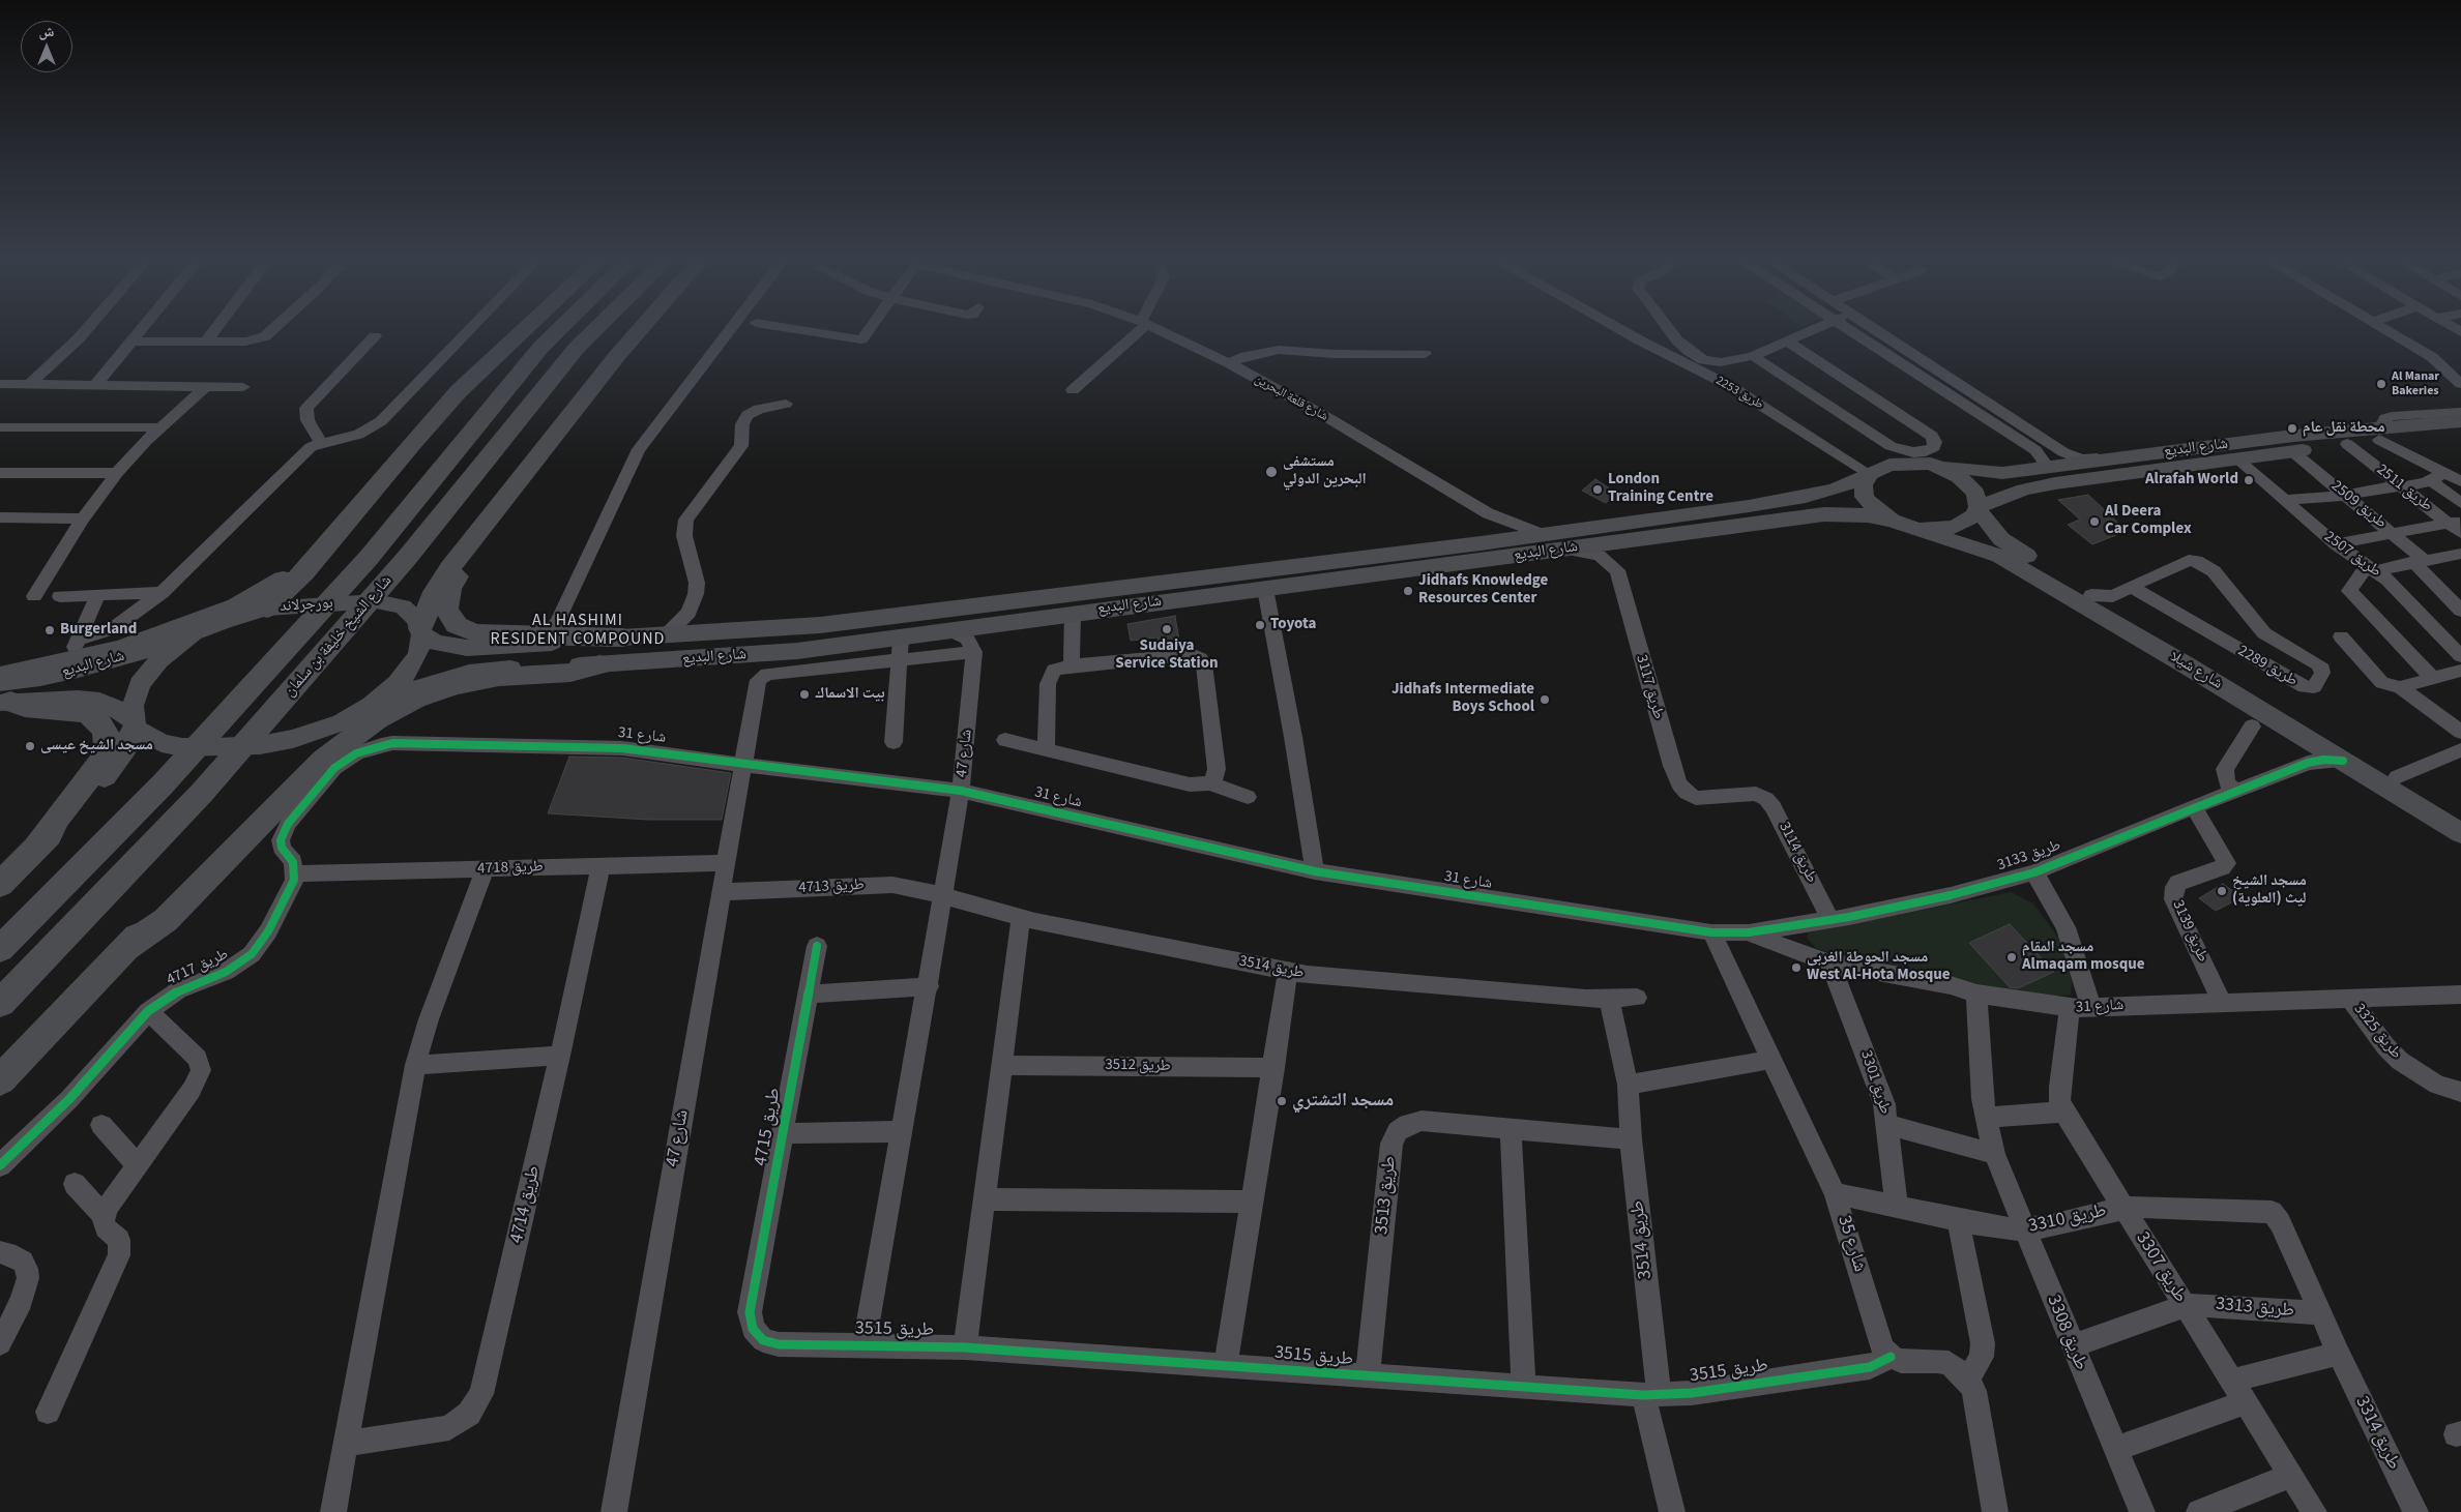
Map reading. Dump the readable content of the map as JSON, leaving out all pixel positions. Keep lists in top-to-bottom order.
{
  "streets": {
    "highway": ["شارع الشيخ خليفة بن سلمان"],
    "main road": ["شارع البديع", "بورجرلاند", "شارع شيلا"],
    "street": [
      "طريق 2253",
      "شارع قلعة البحرين",
      "طريق 2511",
      "طريق 2509",
      "طريق 2507",
      "طريق 2289",
      "طريق 3117",
      "شارع 31",
      "شارع 47",
      "طريق 3114",
      "طريق 3133",
      "طريق 4718",
      "طريق 4713",
      "طريق 3139",
      "طريق 4717",
      "طريق 3514",
      "طريق 3325",
      "طريق 3512",
      "طريق 3301",
      "طريق 4715",
      "طريق 3513",
      "طريق 4714",
      "طريق 3310",
      "شارع 35",
      "طريق 3307",
      "طريق 3313",
      "طريق 3515",
      "طريق 3308",
      "طريق 3314"
    ]
  },
  "crossings": [
    ["طريق 2253", "شارع البديع"],
    ["شارع قلعة البحرين", "شارع البديع"],
    ["شارع البديع", "طريق 2511"],
    ["شارع البديع", "طريق 2509"],
    ["شارع البديع", "طريق 2507"],
    ["شارع البديع", "بورجرلاند"],
    ["شارع البديع", "شارع شيلا"],
    ["شارع البديع", "شارع 47"],
    ["طريق 2289", "شارع شيلا"],
    ["شارع شيلا", "طريق 3133"],
    ["طريق 3117", "طريق 3114"],
    ["شارع 31", "شارع 47"],
    ["شارع 31", "طريق 3133"],
    ["شارع 31", "طريق 4718"],
    ["شارع 31", "طريق 3139"],
    ["شارع 31", "طريق 4717"],
    ["شارع 31", "طريق 3325"],
    ["شارع 31", "طريق 3301"],
    ["شارع 31", "شارع 35"],
    ["شارع 31", "طريق 3307"],
    ["شارع 31", "طريق 3308"],
    ["شارع 47", "طريق 4718"],
    ["شارع 47", "طريق 4713"],
    ["شارع 47", "طريق 3514"],
    ["شارع 47", "طريق 3515"],
    ["طريق 3114", "طريق 3133"],
    ["طريق 3133", "طريق 3139"],
    ["طريق 3133", "شارع 35"],
    ["طريق 3133", "طريق 3307"],
    ["طريق 4718", "طريق 4717"],
    ["طريق 4718", "طريق 4714"],
    ["طريق 4713", "طريق 3514"],
    ["طريق 3514", "طريق 3513"],
    ["طريق 3514", "طريق 3515"],
    ["طريق 3301", "طريق 3310"],
    ["طريق 4715", "طريق 3515"],
    ["طريق 3513", "طريق 3515"],
    ["طريق 3310", "شارع 35"],
    ["طريق 3310", "طريق 3307"],
    ["طريق 3310", "طريق 3308"],
    ["طريق 3310", "طريق 3314"],
    ["شارع 35", "طريق 3515"],
    ["طريق 3307", "طريق 3313"],
    ["طريق 3313", "طريق 3308"],
    ["طريق 3313", "طريق 3314"]
  ],
  "districts": ["AL HASHIMI RESIDENT COMPOUND"],
  "places": [
    "Al Manar Bakeries",
    "محطة نقل عام",
    "مستشفى البحرين الدولي",
    "Alrafah World",
    "London Training Centre",
    "Al Deera Car Complex",
    "Jidhafs Knowledge Resources Center",
    "Toyota",
    "Sudaiya Service Station",
    "Burgerland",
    "بيت الاسماك",
    "Jidhafs Intermediate Boys School",
    "مسجد الشيخ عيسى",
    "مسجد الشيخ ليث (العلوية)",
    "مسجد المقام Almaqam mosque",
    "مسجد الحوطة الغربي West Al-Hota Mosque",
    "مسجد التشتري"
  ],
  "north": "top"
}
